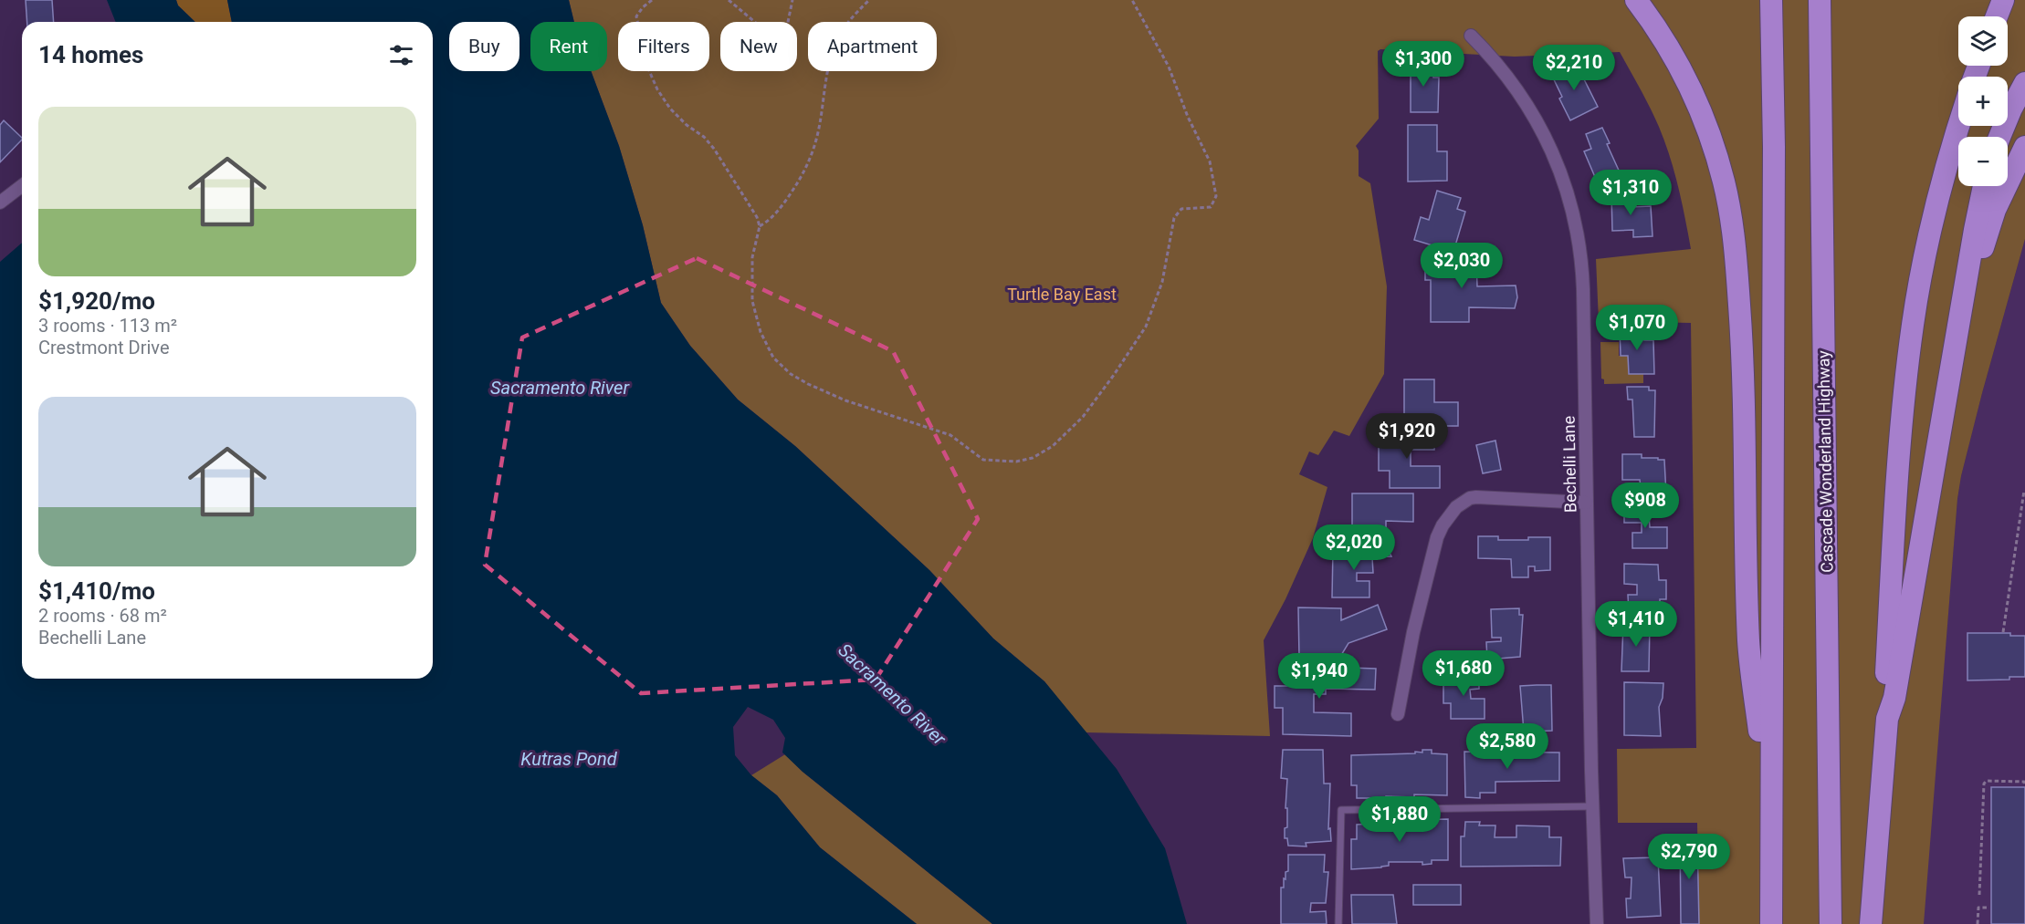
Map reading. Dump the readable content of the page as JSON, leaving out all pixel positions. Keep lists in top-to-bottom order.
{
  "streets": {
    "highway": ["Cascade Wonderland Highway"],
    "street": ["Bechelli Lane"]
  },
  "water": ["Sacramento River", "Kutras Pond"],
  "parks": ["Turtle Bay East"],
  "page": {
    "map_buttons": ["+", "−"],
    "chip": [
      "Buy",
      "Rent",
      "Filters",
      "New",
      "Apartment"
    ],
    "heading": "14 homes",
    "price": [
      "$1,300",
      "$2,210",
      "$1,310",
      "$2,030",
      "$1,070",
      "$1,920",
      "$908",
      "$2,020",
      "$1,410",
      "$1,680",
      "$1,940",
      "$2,580",
      "$1,880",
      "$2,790"
    ],
    "list": [
      {
        "name": "$1,920/mo",
        "note": "3 rooms · 113 m² · Crestmont Drive"
      },
      {
        "name": "$1,410/mo",
        "note": "2 rooms · 68 m² · Bechelli Lane"
      }
    ]
  }
}
